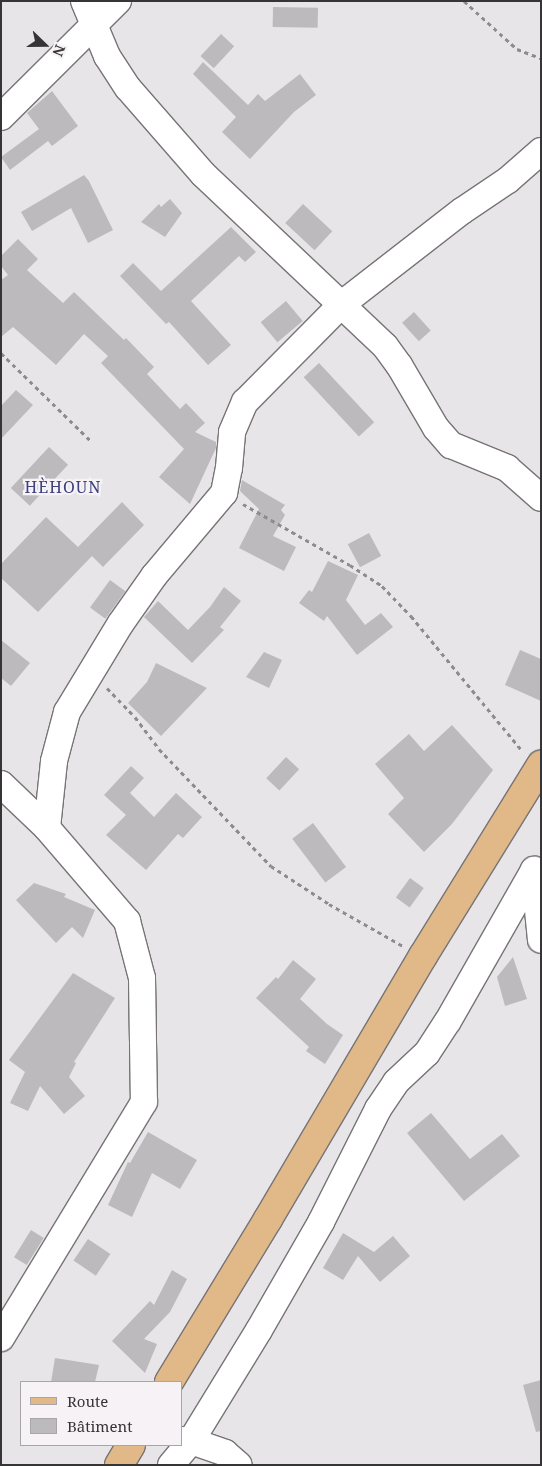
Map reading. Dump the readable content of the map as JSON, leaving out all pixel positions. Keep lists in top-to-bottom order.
{
  "districts": ["HÈHOUN"],
  "legend": ["Route", "Bâtiment"],
  "north": "right"
}
